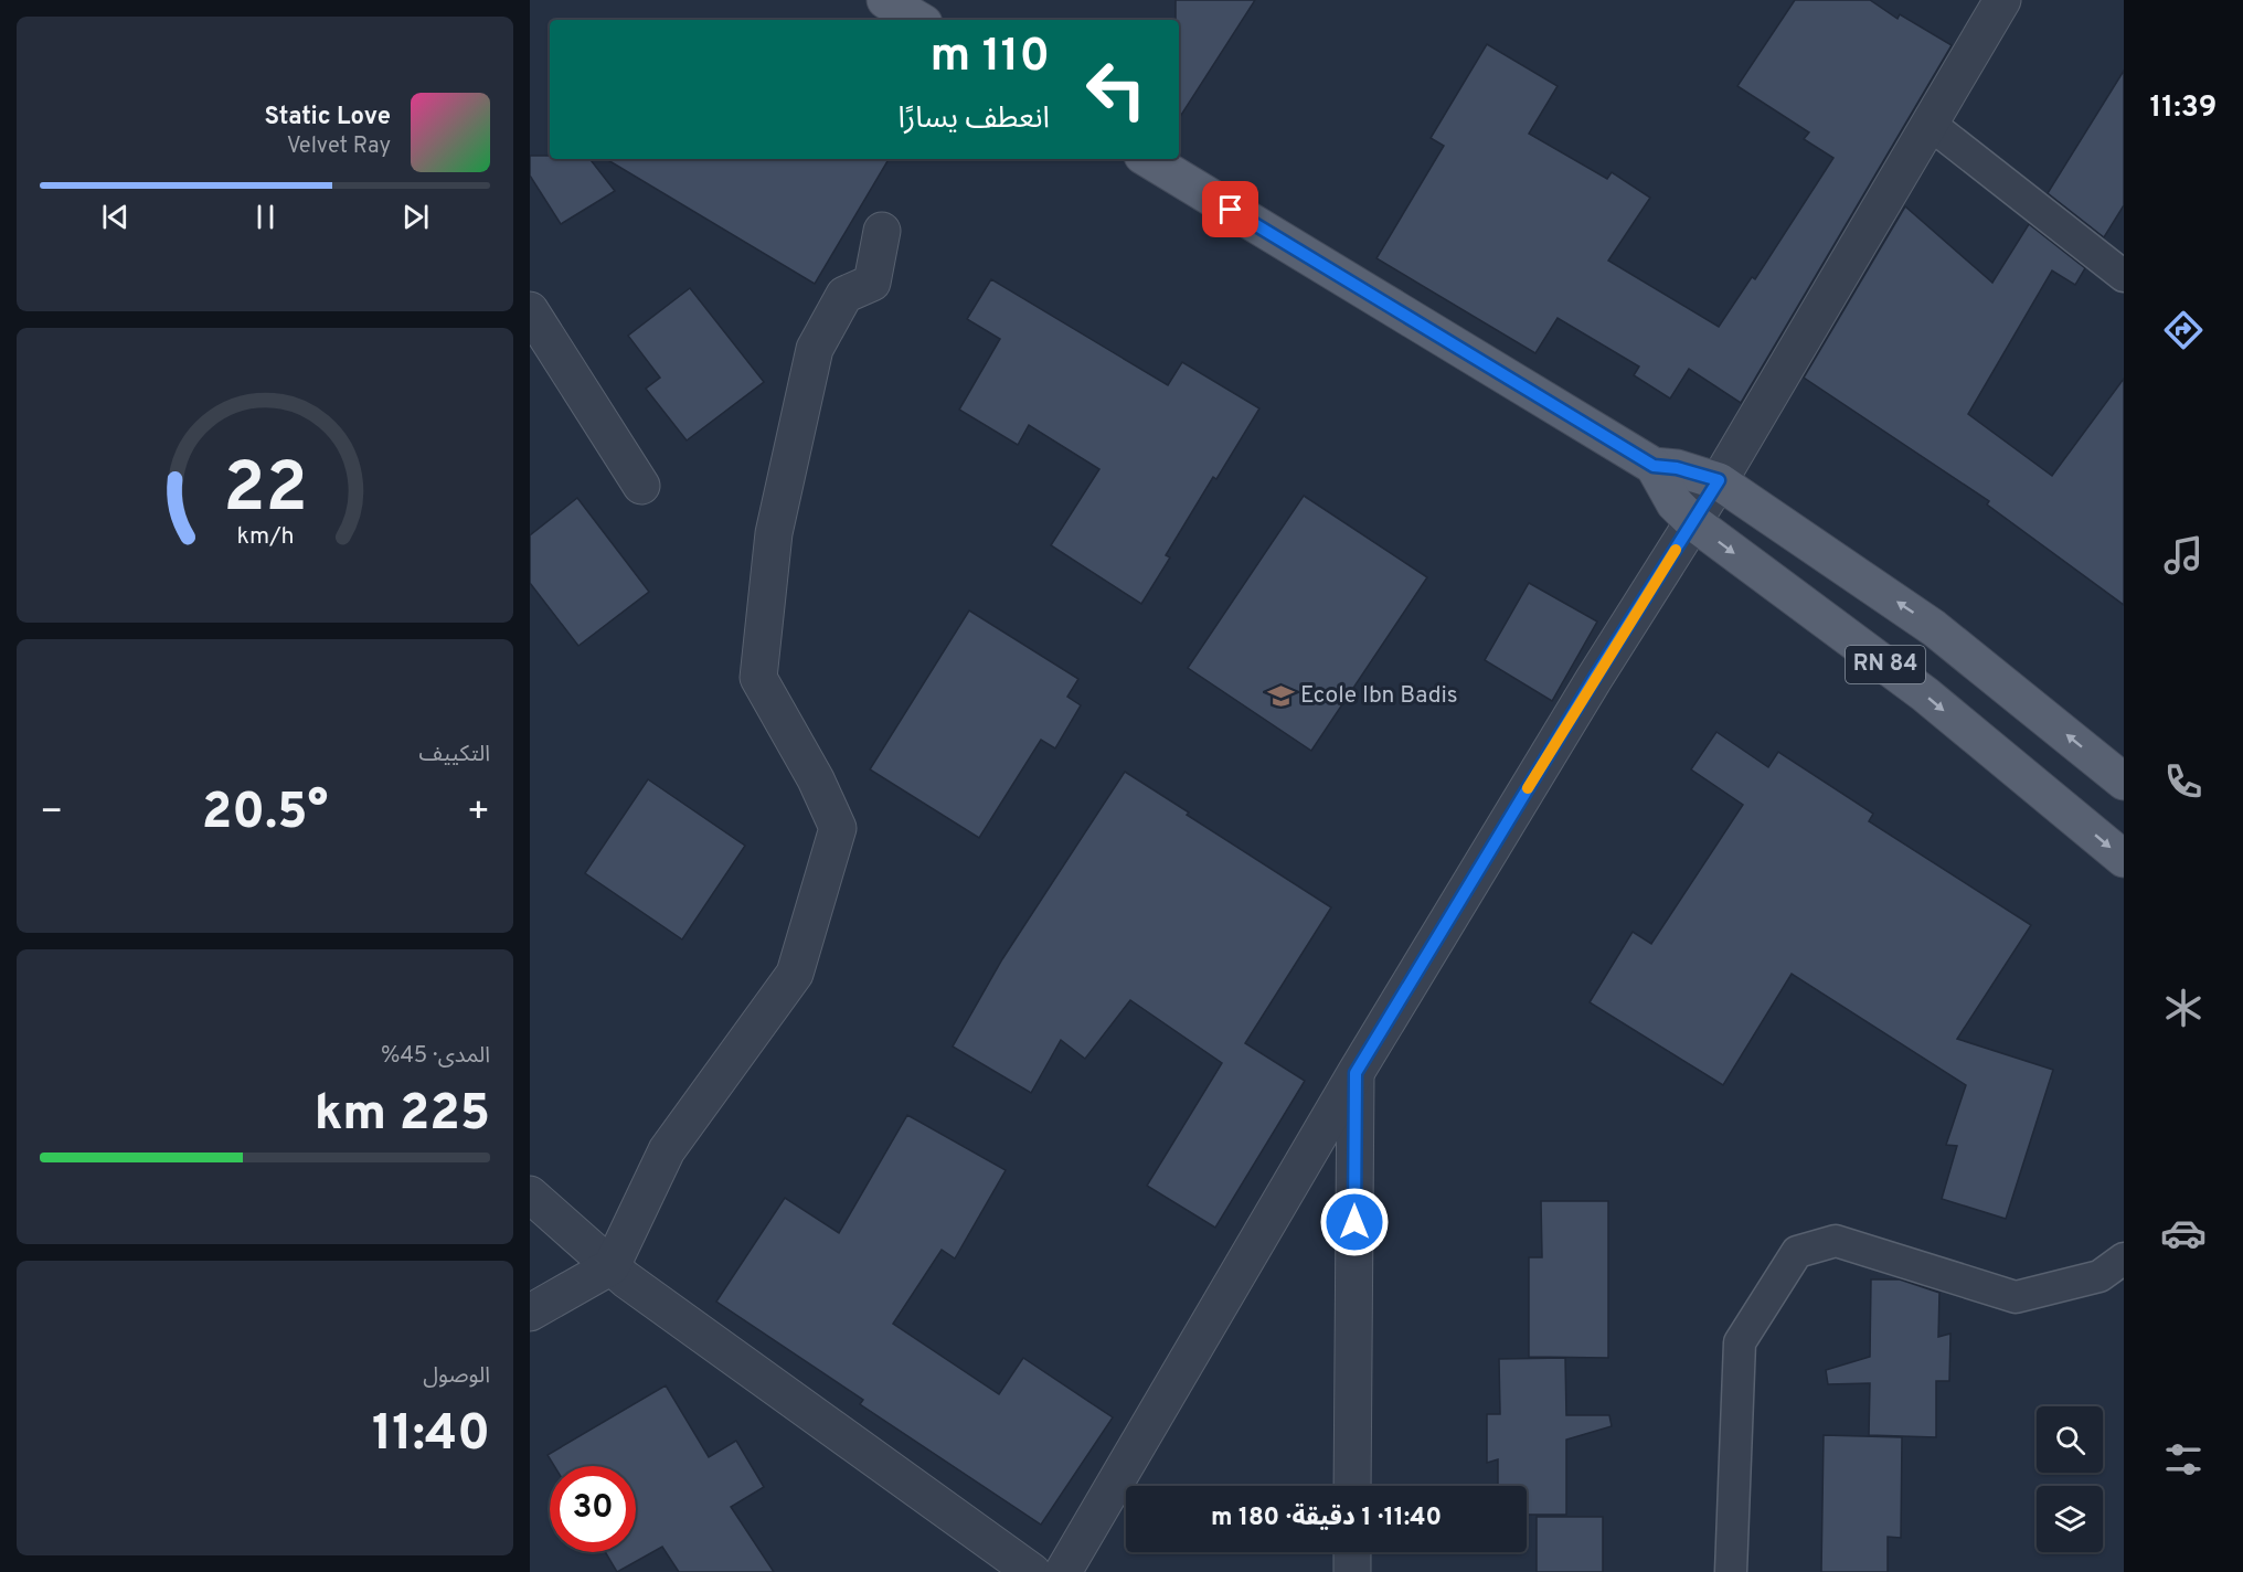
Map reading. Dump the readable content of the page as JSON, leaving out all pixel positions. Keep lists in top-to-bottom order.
{
  "streets": {
    "main road": ["RN 84"]
  },
  "places": {
    "school or university": ["Ecole Ibn Badis"]
  },
  "page": {
    "tabs": "11:39",
    "turn": ["110 m", "انعطف يسارًا"],
    "song": ["Static Love", "Velvet Ray"],
    "tile": [
      "التكييف",
      ["المدى · 45%", "225 km"],
      ["الوصول", "11:40"]
    ],
    "heat": ["−", "20.5°", "+"],
    "limit": "30",
    "trip": "11:40 · 1 دقيقة · 180 m",
    "gauge": ["22", "km/h"]
  }
}
